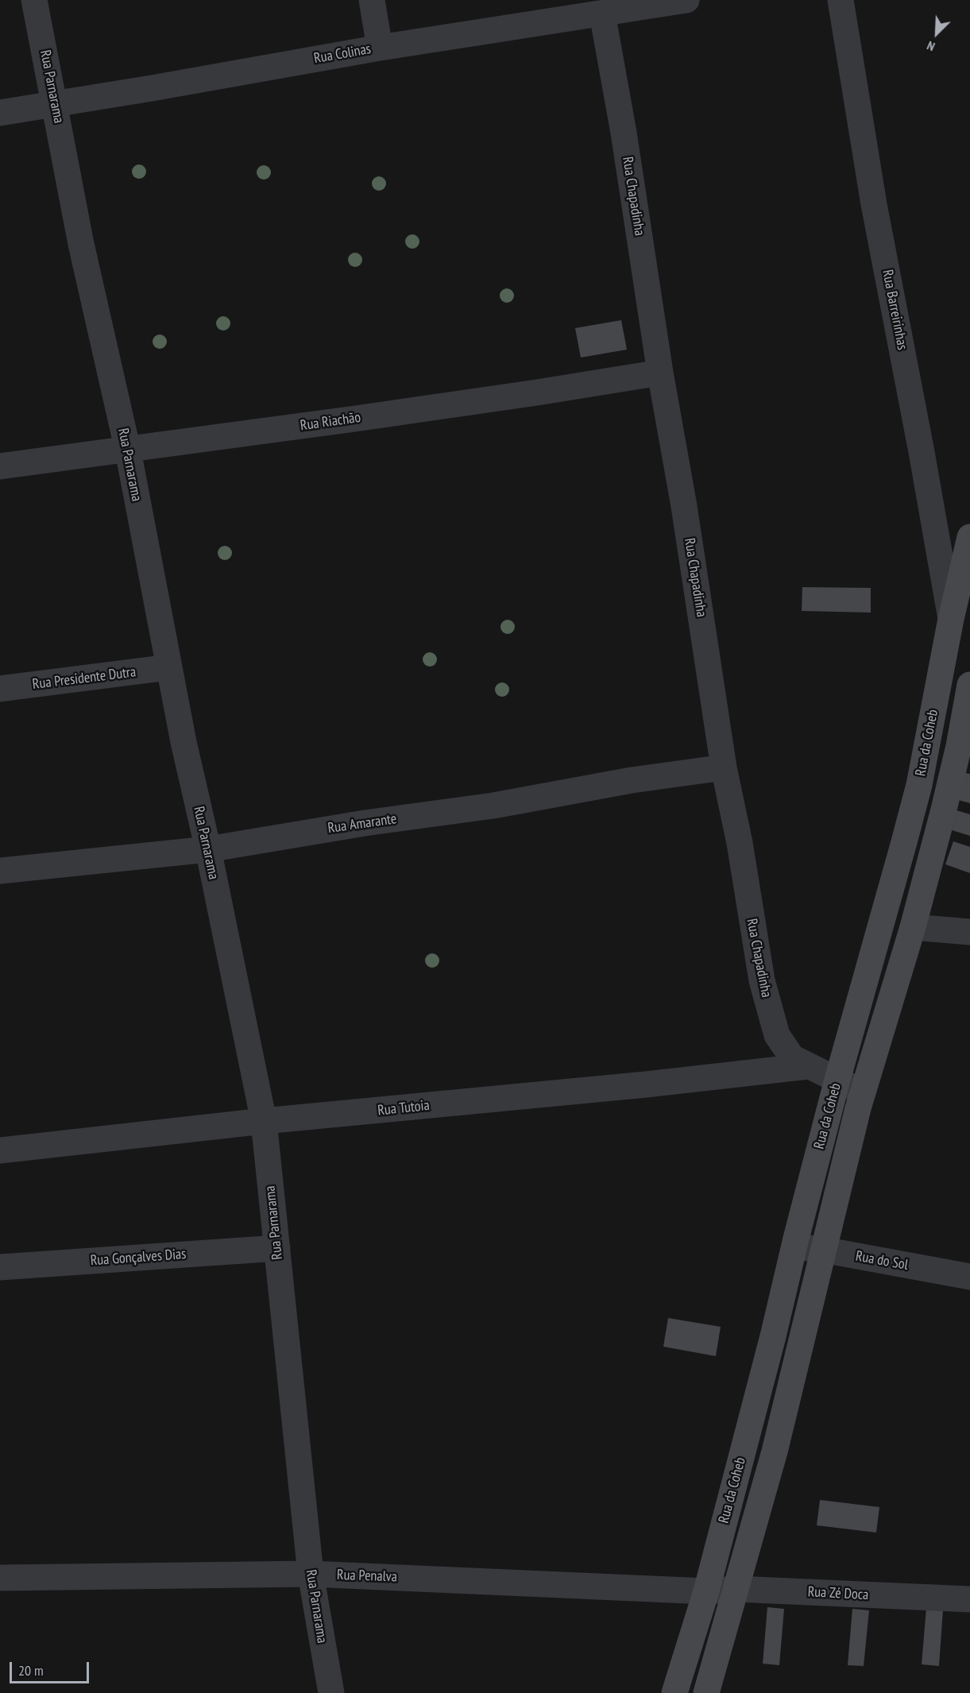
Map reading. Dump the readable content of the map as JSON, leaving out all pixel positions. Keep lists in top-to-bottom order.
{
  "streets": {
    "street": [
      "Rua Colinas",
      "Rua Parnarama",
      "Rua Chapadinha",
      "Rua Barreirinhas",
      "Rua Riachão",
      "Rua Presidente Dutra",
      "Rua da Coheb",
      "Rua Amarante",
      "Rua Tutoia",
      "Rua Gonçalves Dias",
      "Rua do Sol",
      "Rua Penalva",
      "Rua Zé Doca"
    ]
  },
  "crossings": [
    ["Rua Colinas", "Rua Parnarama"],
    ["Rua Colinas", "Rua Chapadinha"],
    ["Rua Parnarama", "Rua Riachão"],
    ["Rua Parnarama", "Rua Presidente Dutra"],
    ["Rua Parnarama", "Rua Amarante"],
    ["Rua Parnarama", "Rua Tutoia"],
    ["Rua Parnarama", "Rua Gonçalves Dias"],
    ["Rua Parnarama", "Rua Penalva"],
    ["Rua Chapadinha", "Rua Riachão"],
    ["Rua Chapadinha", "Rua da Coheb"],
    ["Rua Chapadinha", "Rua Amarante"],
    ["Rua Chapadinha", "Rua Tutoia"],
    ["Rua Barreirinhas", "Rua da Coheb"],
    ["Rua da Coheb", "Rua do Sol"],
    ["Rua da Coheb", "Rua Penalva"],
    ["Rua da Coheb", "Rua Zé Doca"],
    ["Rua Penalva", "Rua Zé Doca"]
  ],
  "scale_bar": "20 m",
  "north": "bottom left"
}
